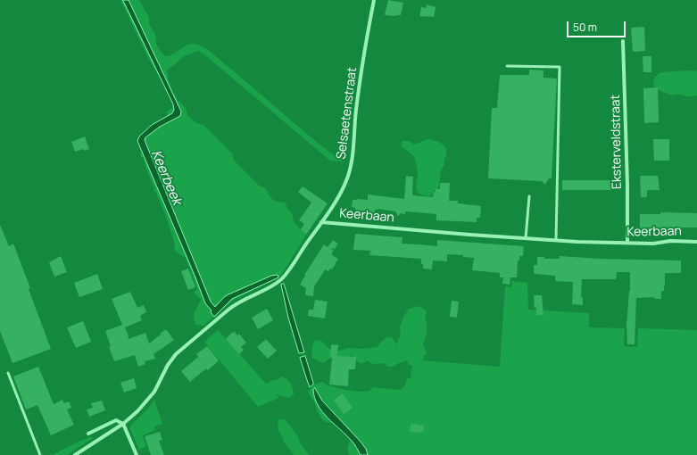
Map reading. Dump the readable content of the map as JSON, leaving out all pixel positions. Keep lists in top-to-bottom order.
{
  "streets": {
    "street": ["Selsaetenstraat", "Eksterveldstraat", "Keerbaan"]
  },
  "crossings": [
    ["Selsaetenstraat", "Keerbaan"],
    ["Eksterveldstraat", "Keerbaan"]
  ],
  "water": ["Keerbeek"],
  "scale_bar": "50 m"
}
